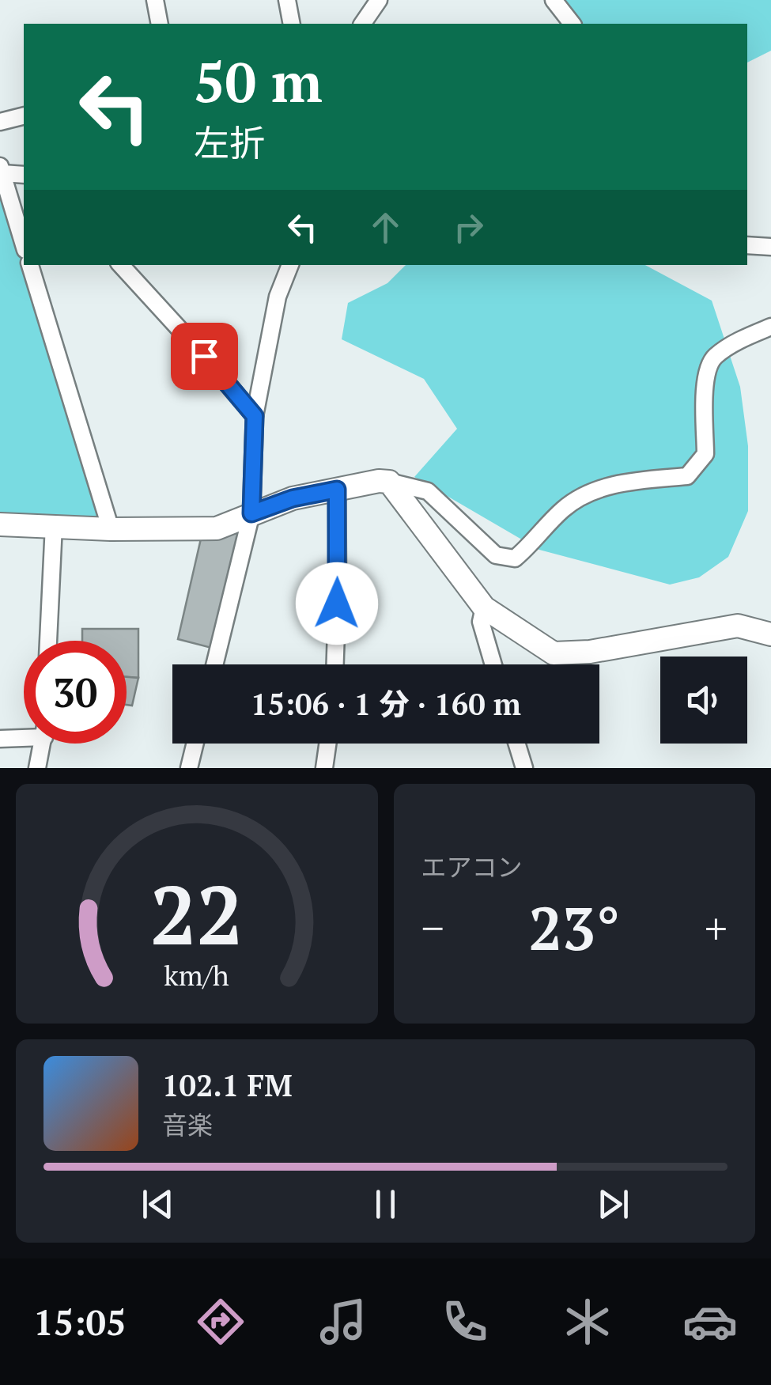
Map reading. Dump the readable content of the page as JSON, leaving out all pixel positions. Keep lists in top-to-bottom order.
{
  "page": {
    "turn": ["50 m", "左折"],
    "limit": "30",
    "trip": "15:06 · 1 分 · 160 m",
    "tile": "エアコン",
    "heat": ["−", "23°", "+"],
    "song": ["102.1 FM", "音楽"],
    "tabs": "15:05",
    "gauge": ["22", "km/h"]
  }
}
